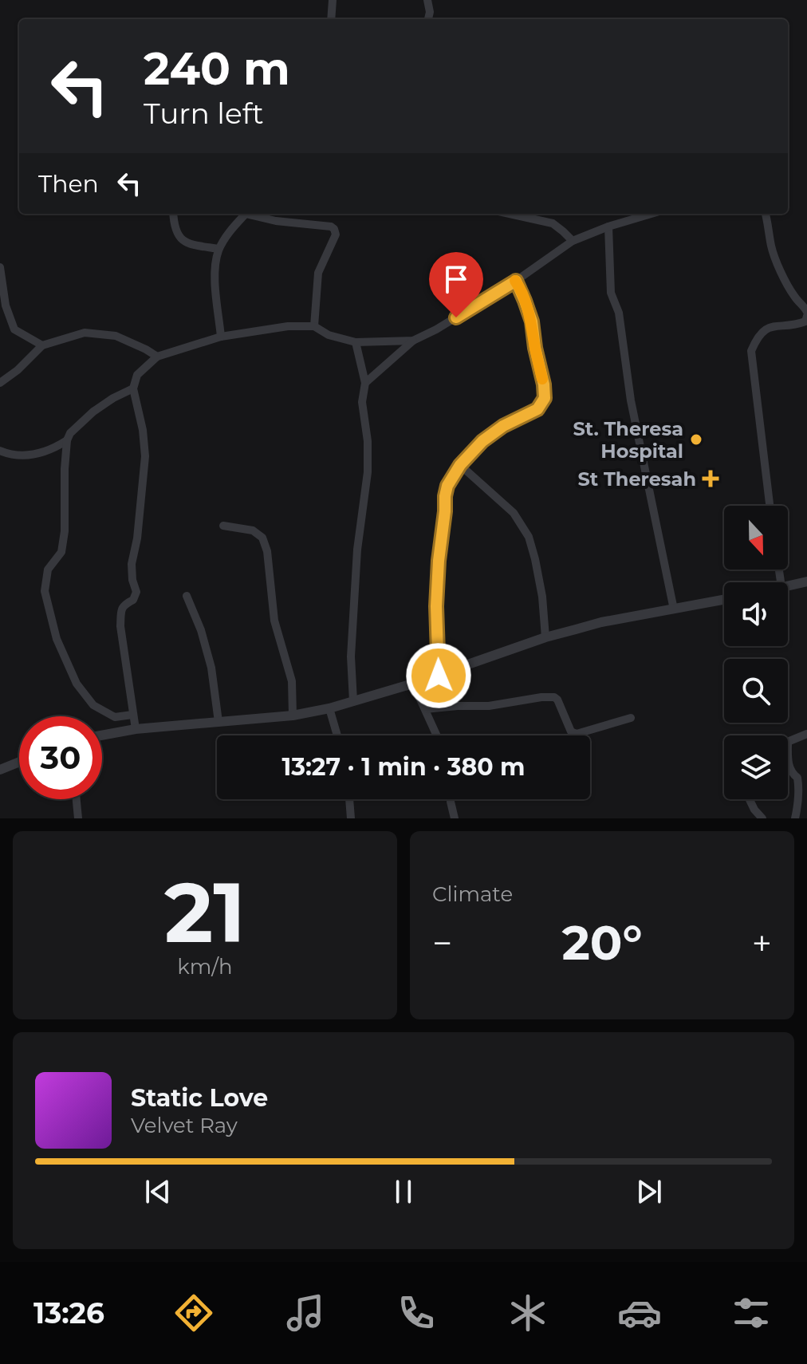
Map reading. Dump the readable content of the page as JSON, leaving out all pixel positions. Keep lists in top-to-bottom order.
{
  "places": {
    "other": ["St. Theresa Hospital"],
    "health": ["St Theresah"]
  },
  "north": "bottom",
  "page": {
    "turn": ["240 m", "Turn left"],
    "then": "Then",
    "limit": "30",
    "trip": "13:27 · 1 min · 380 m",
    "tile": [
      ["21", "km/h"],
      "Climate"
    ],
    "heat": ["−", "20°", "+"],
    "song": ["Static Love", "Velvet Ray"],
    "tabs": "13:26"
  }
}
